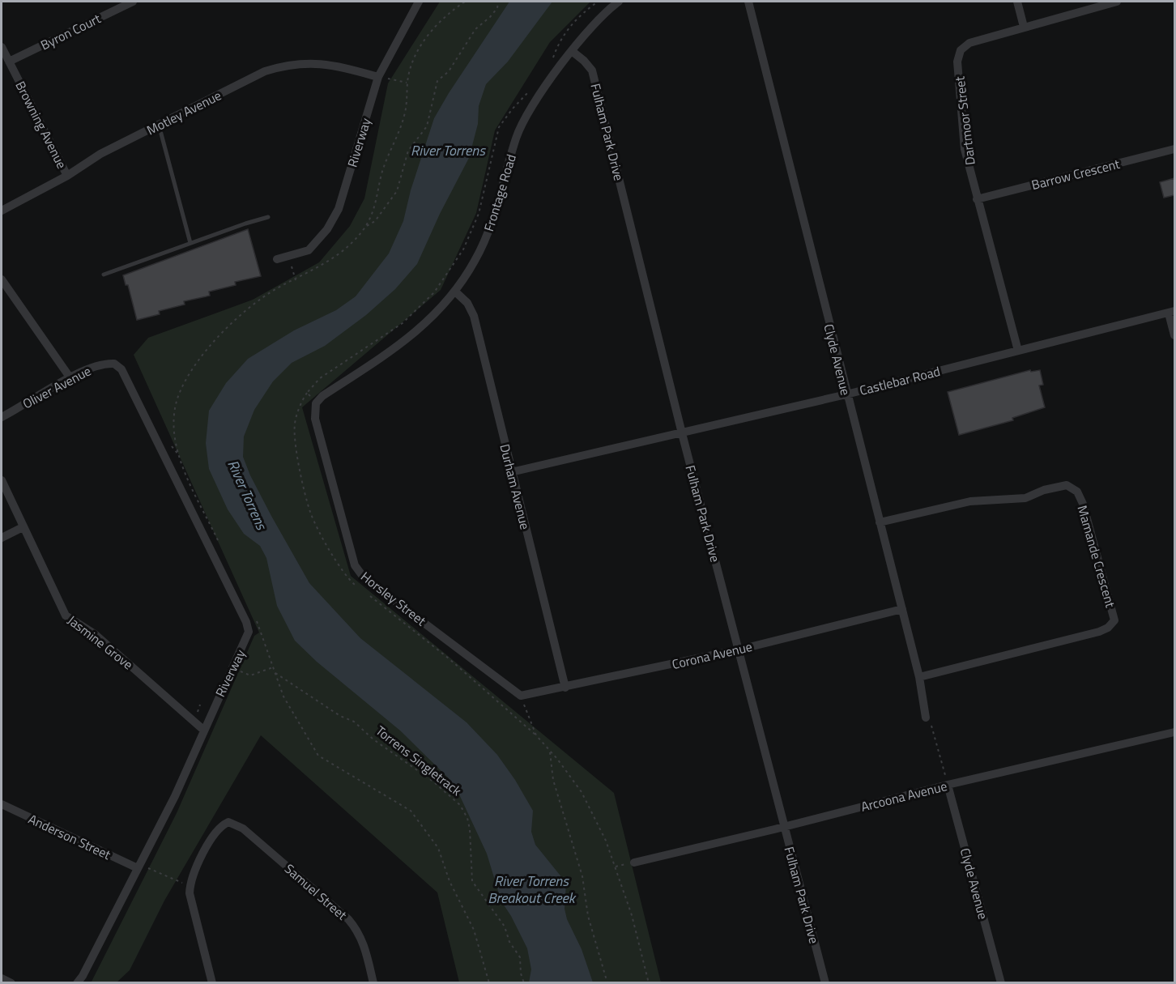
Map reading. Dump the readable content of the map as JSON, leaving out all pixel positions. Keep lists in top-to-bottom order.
{
  "streets": {
    "street": [
      "Byron Court",
      "Motley Avenue",
      "Dartmoor Street",
      "Browning Avenue",
      "Fulham Park Drive",
      "Riverway",
      "Barrow Crescent",
      "Frontage Road",
      "Clyde Avenue",
      "Castlebar Road",
      "Oliver Avenue",
      "Durham Avenue",
      "Mamande Crescent",
      "Horsley Street",
      "Jasmine Grove",
      "Corona Avenue",
      "Arcoona Avenue",
      "Anderson Street",
      "Samuel Street"
    ],
    "path": ["Torrens Singletrack"]
  },
  "crossings": [
    ["Byron Court", "Browning Avenue"],
    ["Motley Avenue", "Browning Avenue"],
    ["Motley Avenue", "Riverway"],
    ["Dartmoor Street", "Barrow Crescent"],
    ["Dartmoor Street", "Castlebar Road"],
    ["Fulham Park Drive", "Frontage Road"],
    ["Fulham Park Drive", "Castlebar Road"],
    ["Fulham Park Drive", "Corona Avenue"],
    ["Fulham Park Drive", "Arcoona Avenue"],
    ["Riverway", "Oliver Avenue"],
    ["Riverway", "Jasmine Grove"],
    ["Riverway", "Anderson Street"],
    ["Frontage Road", "Durham Avenue"],
    ["Frontage Road", "Horsley Street"],
    ["Clyde Avenue", "Castlebar Road"],
    ["Clyde Avenue", "Mamande Crescent"],
    ["Clyde Avenue", "Corona Avenue"],
    ["Clyde Avenue", "Arcoona Avenue"],
    ["Castlebar Road", "Durham Avenue"],
    ["Durham Avenue", "Corona Avenue"],
    ["Horsley Street", "Corona Avenue"]
  ],
  "water": ["River Torrens", "River Torrens Breakout Creek"]
}
